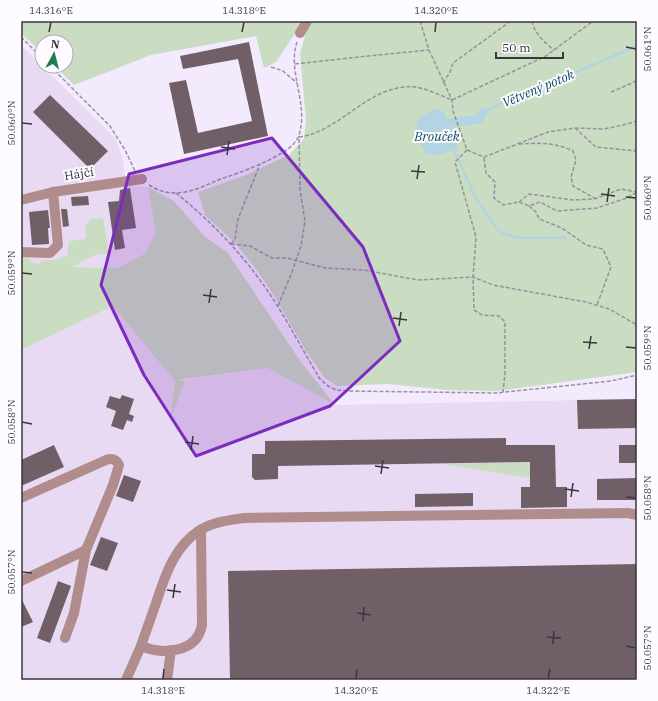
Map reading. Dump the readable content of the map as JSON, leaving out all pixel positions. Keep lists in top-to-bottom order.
{
  "streets": {
    "street": ["Hájčí"]
  },
  "water": ["Větvený potok", "Brouček"],
  "scale_bar": "50 m",
  "north": "top",
  "coordinates": [
    "14.316°E",
    "14.318°E",
    "14.320°E",
    "50.061°N",
    "50.060°N",
    "50.059°N",
    "50.058°N",
    "50.057°N",
    "14.322°E"
  ]
}
